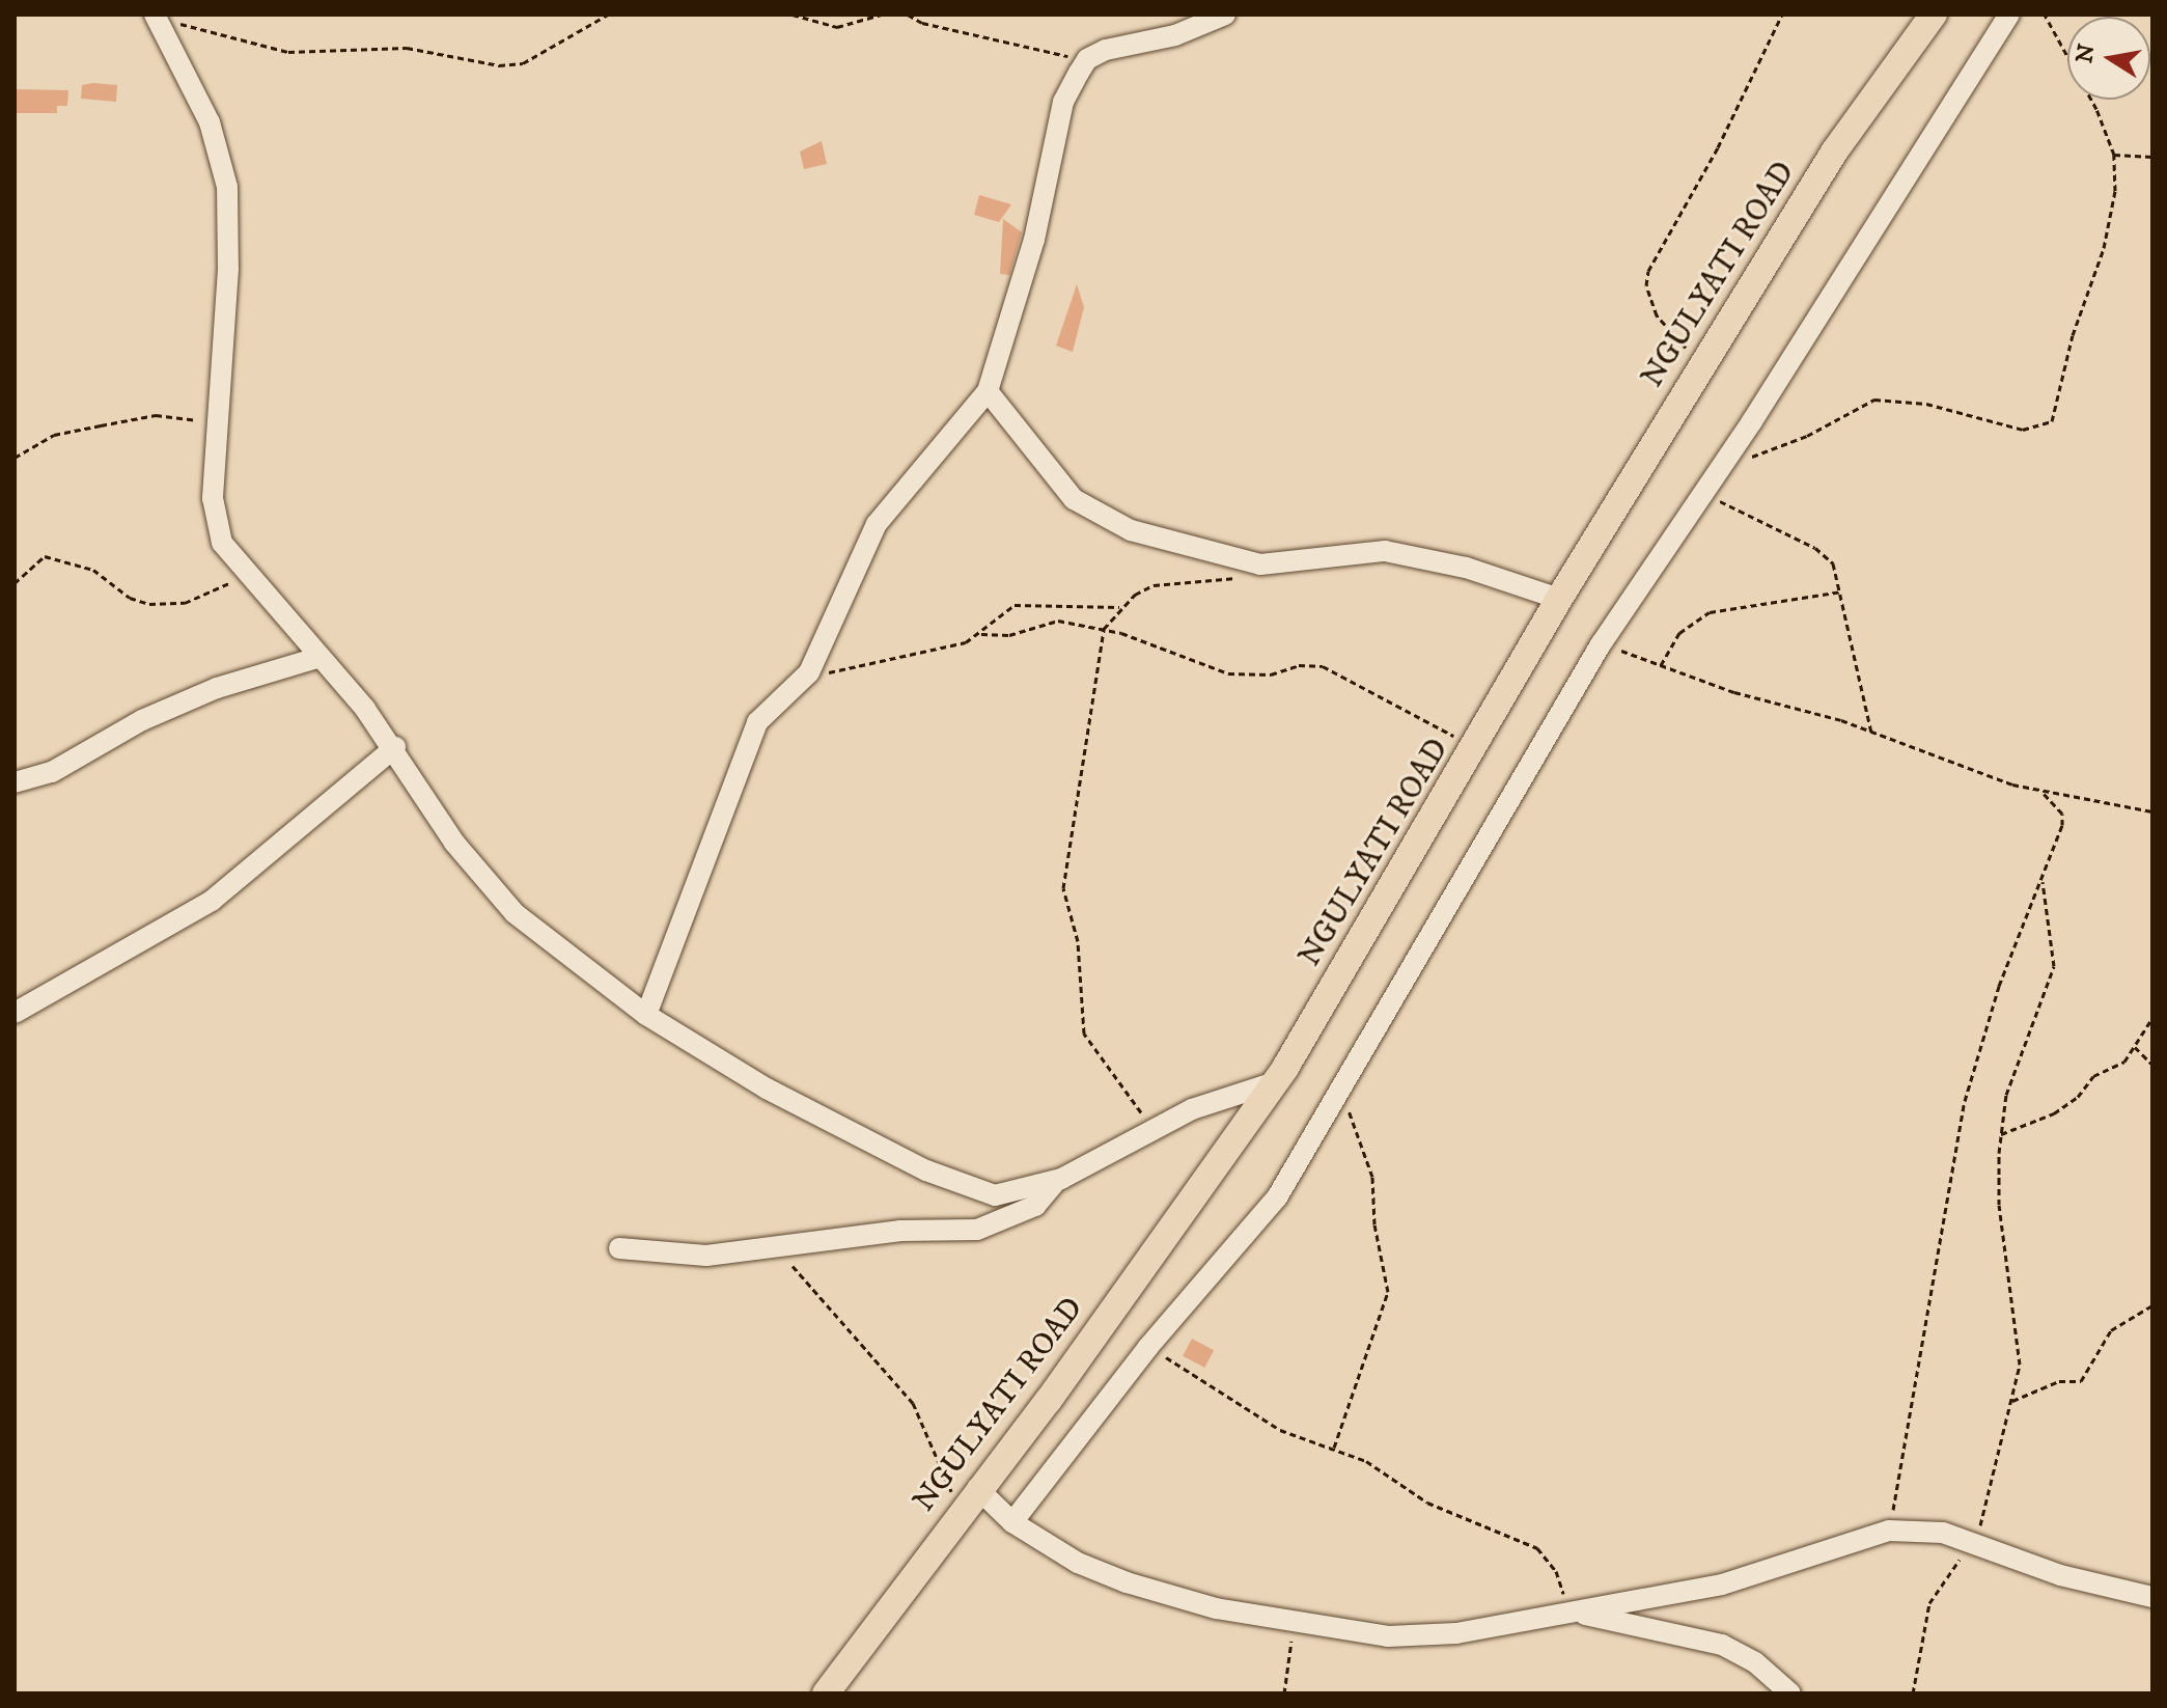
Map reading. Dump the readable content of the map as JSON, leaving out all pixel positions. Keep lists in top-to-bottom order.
{
  "streets": {
    "main road": ["NGULYATI ROAD"]
  },
  "north": "left"
}
